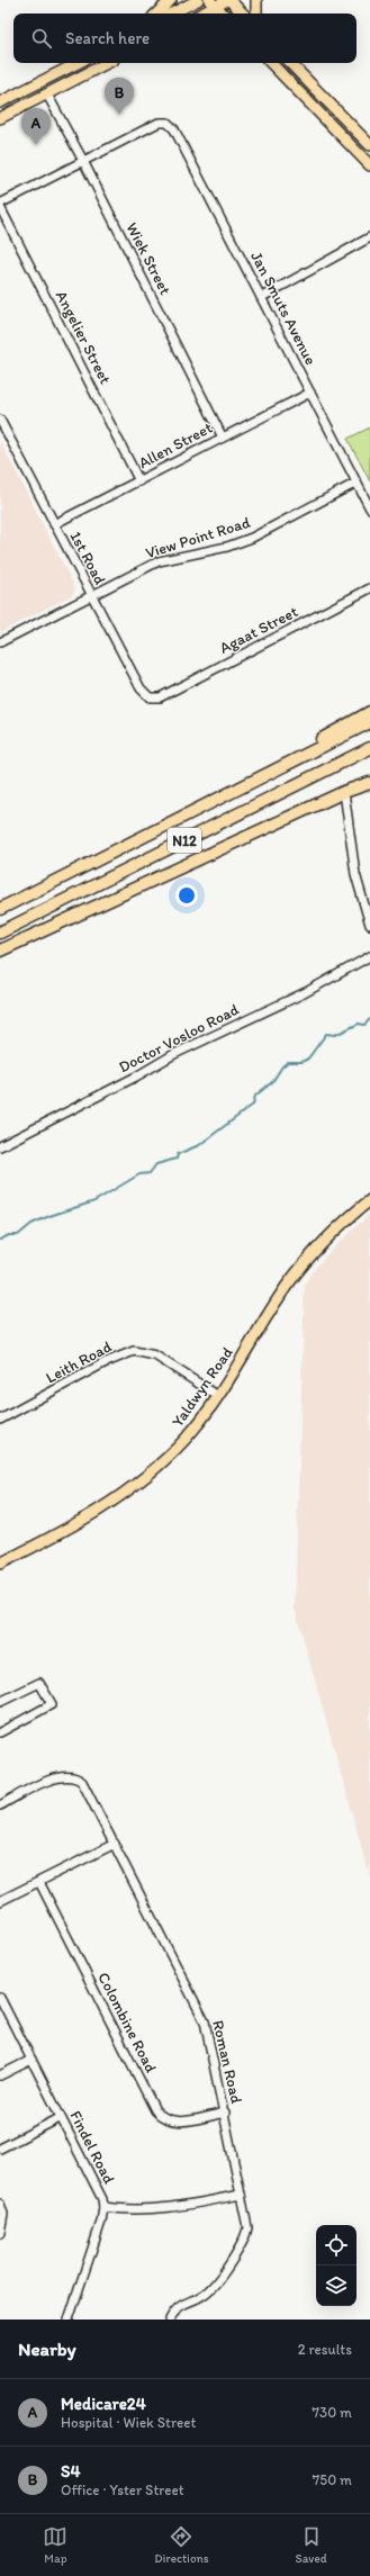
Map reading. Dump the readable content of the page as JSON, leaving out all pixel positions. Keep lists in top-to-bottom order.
{
  "streets": {
    "highway": ["N12"],
    "main road": ["Yaldwyn Road"],
    "street": [
      "Wiek Street",
      "Jan Smuts Avenue",
      "Angelier Street",
      "Allen Street",
      "View Point Road",
      "1st Road",
      "Agaat Street",
      "Doctor Vosloo Road",
      "Leith Road",
      "Colombine Road",
      "Roman Road",
      "Findel Road"
    ]
  },
  "crossings": [
    ["Wiek Street", "Jan Smuts Avenue"],
    ["Wiek Street", "Allen Street"],
    ["Jan Smuts Avenue", "Allen Street"],
    ["Jan Smuts Avenue", "View Point Road"],
    ["Angelier Street", "Allen Street"],
    ["Allen Street", "1st Road"],
    ["View Point Road", "1st Road"],
    ["1st Road", "Agaat Street"],
    ["Leith Road", "Yaldwyn Road"],
    ["Colombine Road", "Roman Road"]
  ],
  "page": {
    "search": "Search here",
    "pins": ["B", "A"],
    "heading": ["Nearby", "2 results"],
    "list": [
      {
        "mark": "A",
        "name": "Medicare24",
        "note": "Hospital · Wiek Street",
        "value": "730 m"
      },
      {
        "mark": "B",
        "name": "S4",
        "note": "Office · Yster Street",
        "value": "750 m"
      }
    ],
    "nav": ["Map", "Directions", "Saved"]
  }
}
